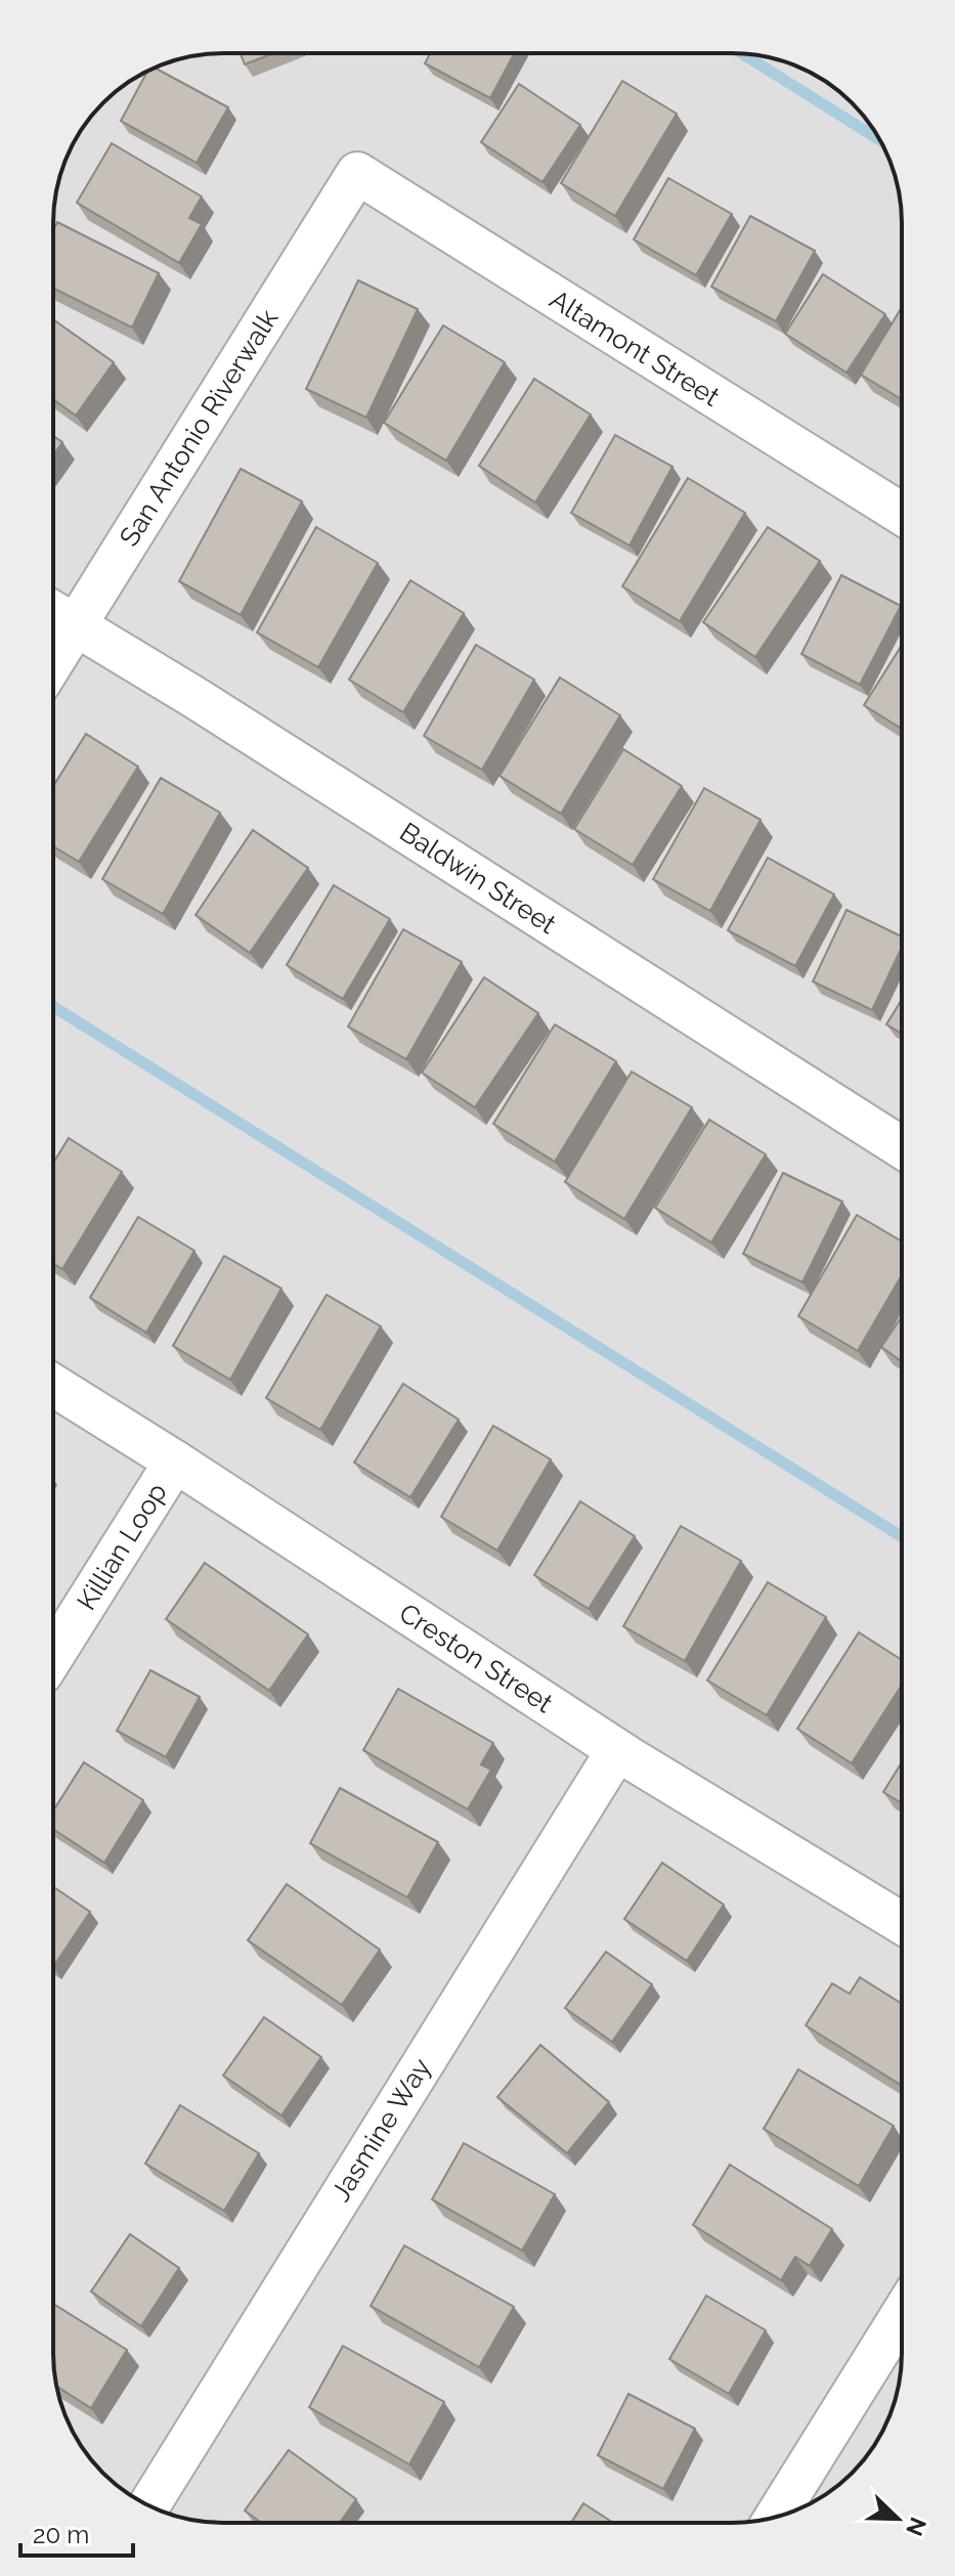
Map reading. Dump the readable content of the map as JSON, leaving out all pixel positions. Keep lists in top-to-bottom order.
{
  "streets": {
    "street": [
      "Altamont Street",
      "San Antonio Riverwalk",
      "Baldwin Street",
      "Killian Loop",
      "Creston Street",
      "Jasmine Way"
    ]
  },
  "crossings": [
    ["Altamont Street", "San Antonio Riverwalk"],
    ["San Antonio Riverwalk", "Baldwin Street"],
    ["Killian Loop", "Creston Street"],
    ["Creston Street", "Jasmine Way"]
  ],
  "scale_bar": "20 m",
  "north": "bottom right"
}
